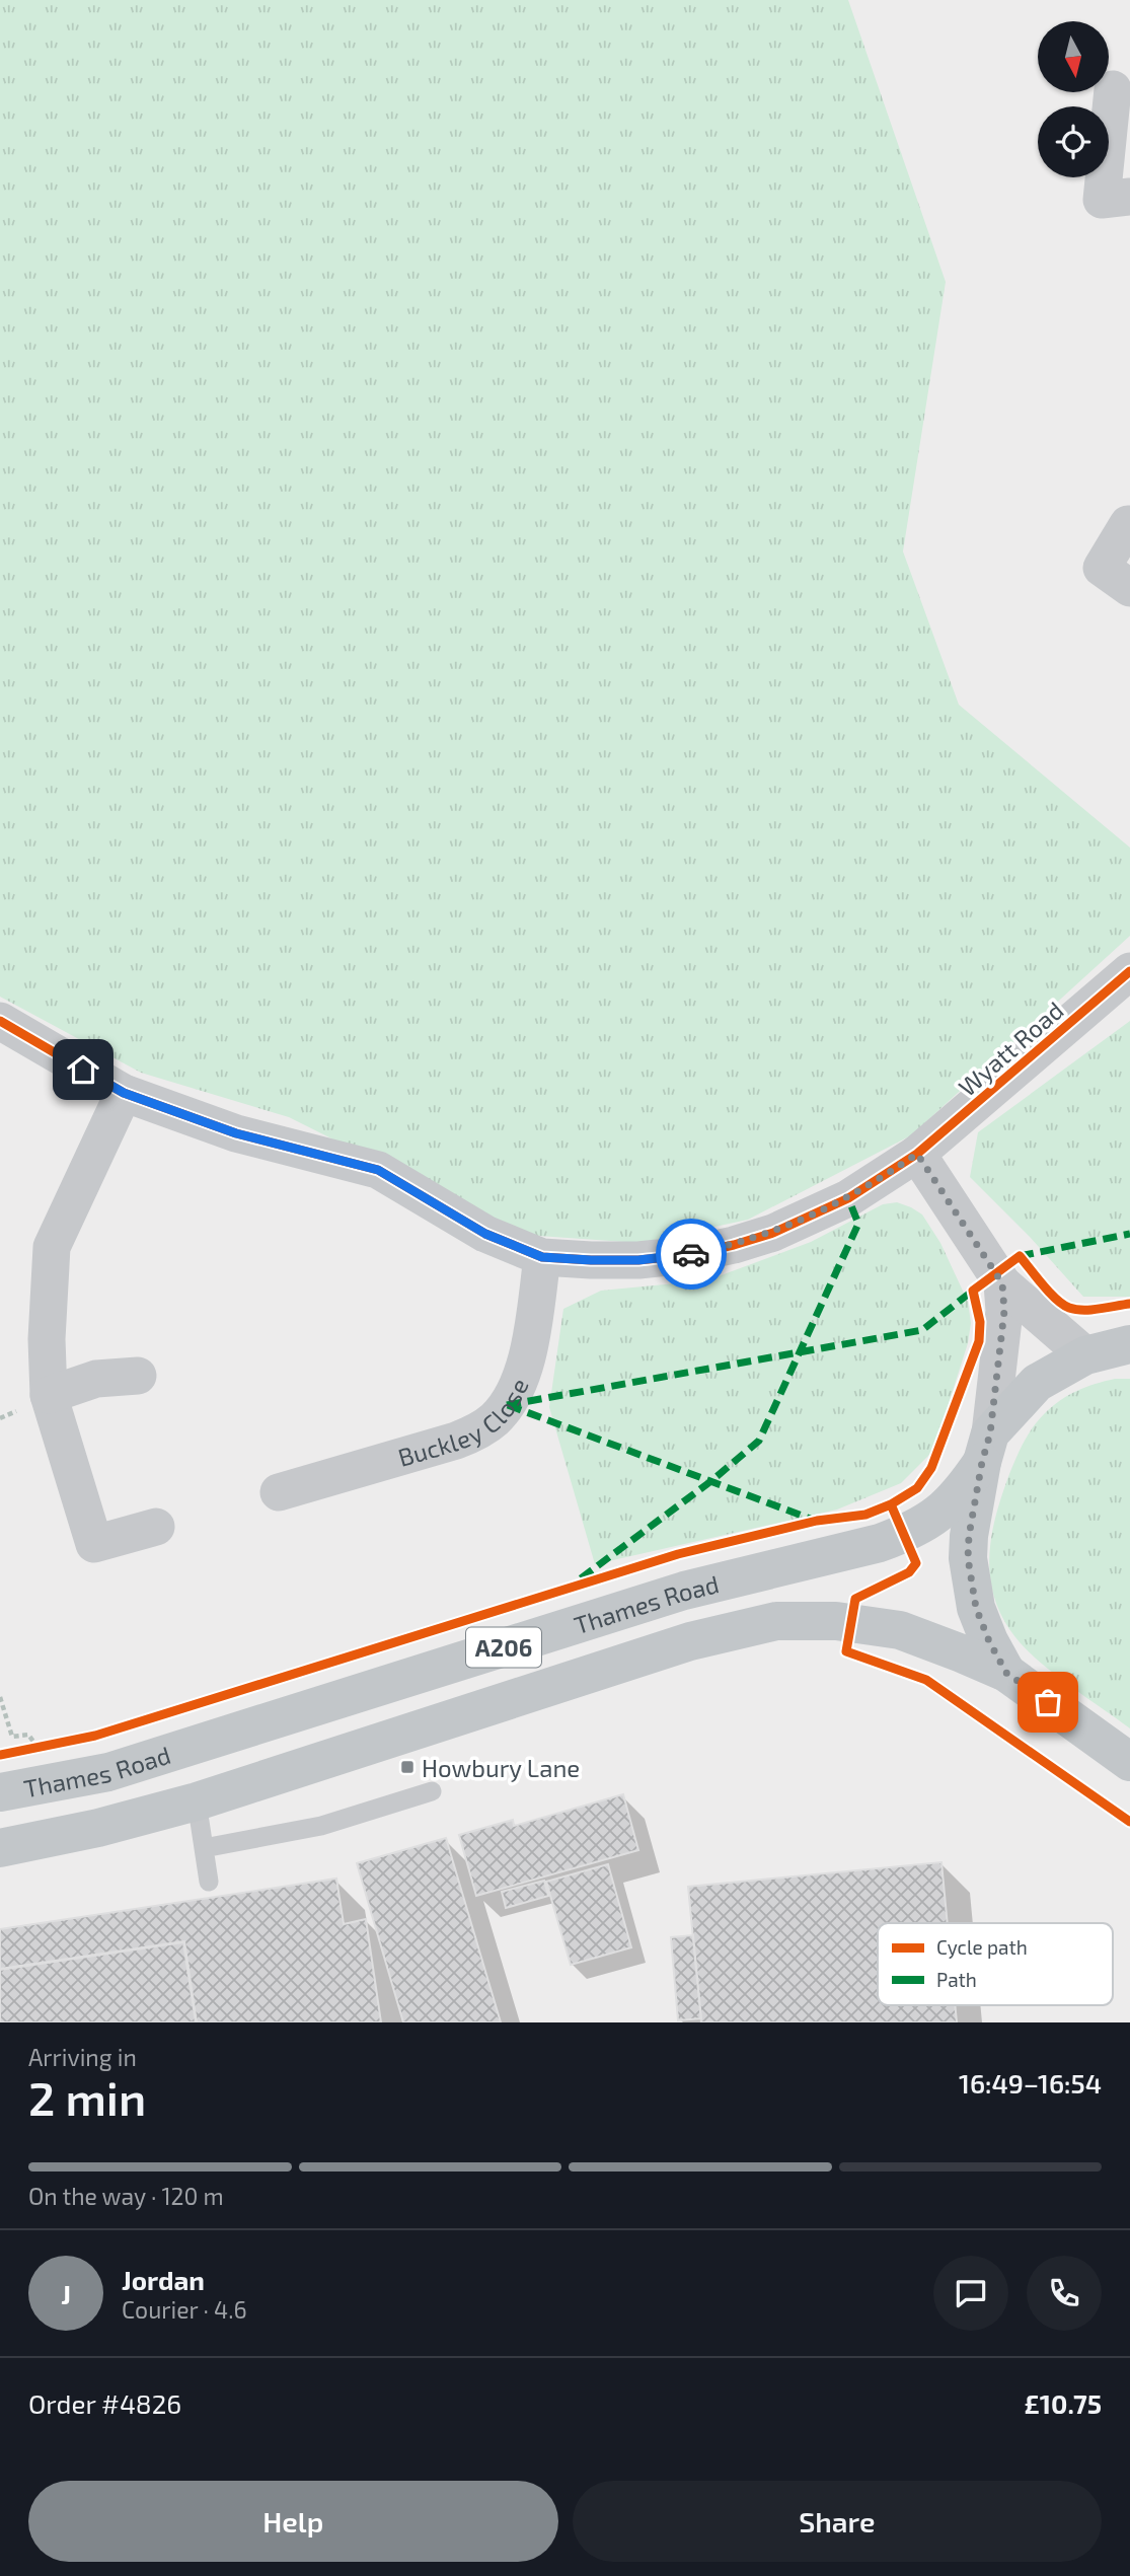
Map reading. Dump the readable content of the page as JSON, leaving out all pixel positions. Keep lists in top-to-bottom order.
{
  "streets": {
    "main road": ["Thames Road", "A206"],
    "street": ["Wyatt Road", "Buckley Close"]
  },
  "crossings": [
    ["Wyatt Road", "Buckley Close"]
  ],
  "places": {
    "transit": ["Howbury Lane"]
  },
  "legend": ["Cycle path", "Path"],
  "north": "bottom",
  "page": {
    "heading": ["2 min", "Arriving in", "16:49–16:54"],
    "panel": [
      "Jordan",
      "Courier · 4.6",
      "Order #4826",
      "£10.75"
    ],
    "bar": "On the way · 120 m",
    "round": "J",
    "buttons": ["Help", "Share"]
  }
}
